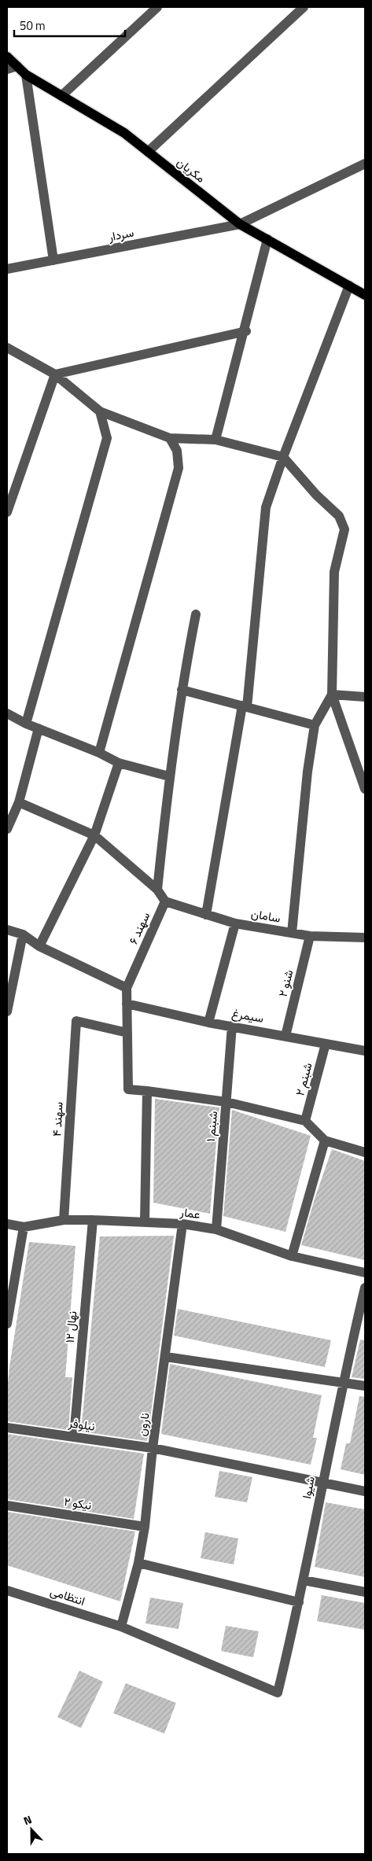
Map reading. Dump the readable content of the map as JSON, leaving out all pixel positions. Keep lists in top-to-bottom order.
{
  "streets": {
    "main road": ["مکریان"],
    "street": [
      "سردار",
      "سامان",
      "سهند ۶",
      "شنو ۲",
      "سیمرغ",
      "شبنم ۲",
      "سهند ۴",
      "شبنم ۱",
      "عمار",
      "نهال ۱۲",
      "نیلوفر",
      "نارون",
      "شیوا",
      "نیکو ۲",
      "انتظامی"
    ]
  },
  "crossings": [
    ["مکریان", "سردار"],
    ["سامان", "سهند ۶"],
    ["سامان", "شنو ۲"],
    ["سهند ۶", "سیمرغ"],
    ["سهند ۶", "سهند ۴"],
    ["شنو ۲", "سیمرغ"],
    ["سیمرغ", "شبنم ۲"],
    ["سیمرغ", "شبنم ۱"],
    ["سهند ۴", "عمار"],
    ["شبنم ۱", "عمار"],
    ["عمار", "نهال ۱۲"],
    ["عمار", "نارون"],
    ["نهال ۱۲", "نیلوفر"],
    ["نیلوفر", "نارون"],
    ["نیلوفر", "شیوا"],
    ["نارون", "نیکو ۲"],
    ["نارون", "انتظامی"],
    ["شیوا", "انتظامی"]
  ],
  "scale_bar": "50 m",
  "north": "top"
}
